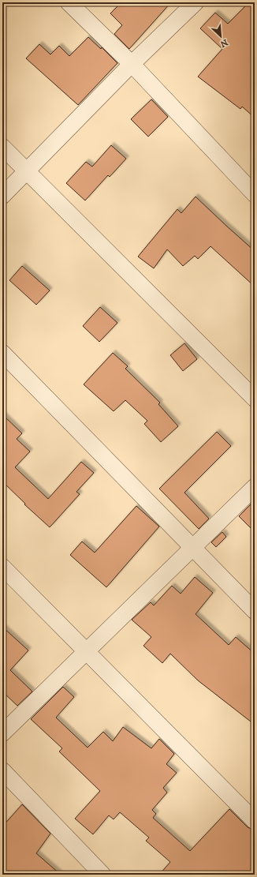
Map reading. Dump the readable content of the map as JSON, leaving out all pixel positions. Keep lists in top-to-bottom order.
{
  "north": "bottom right"
}
